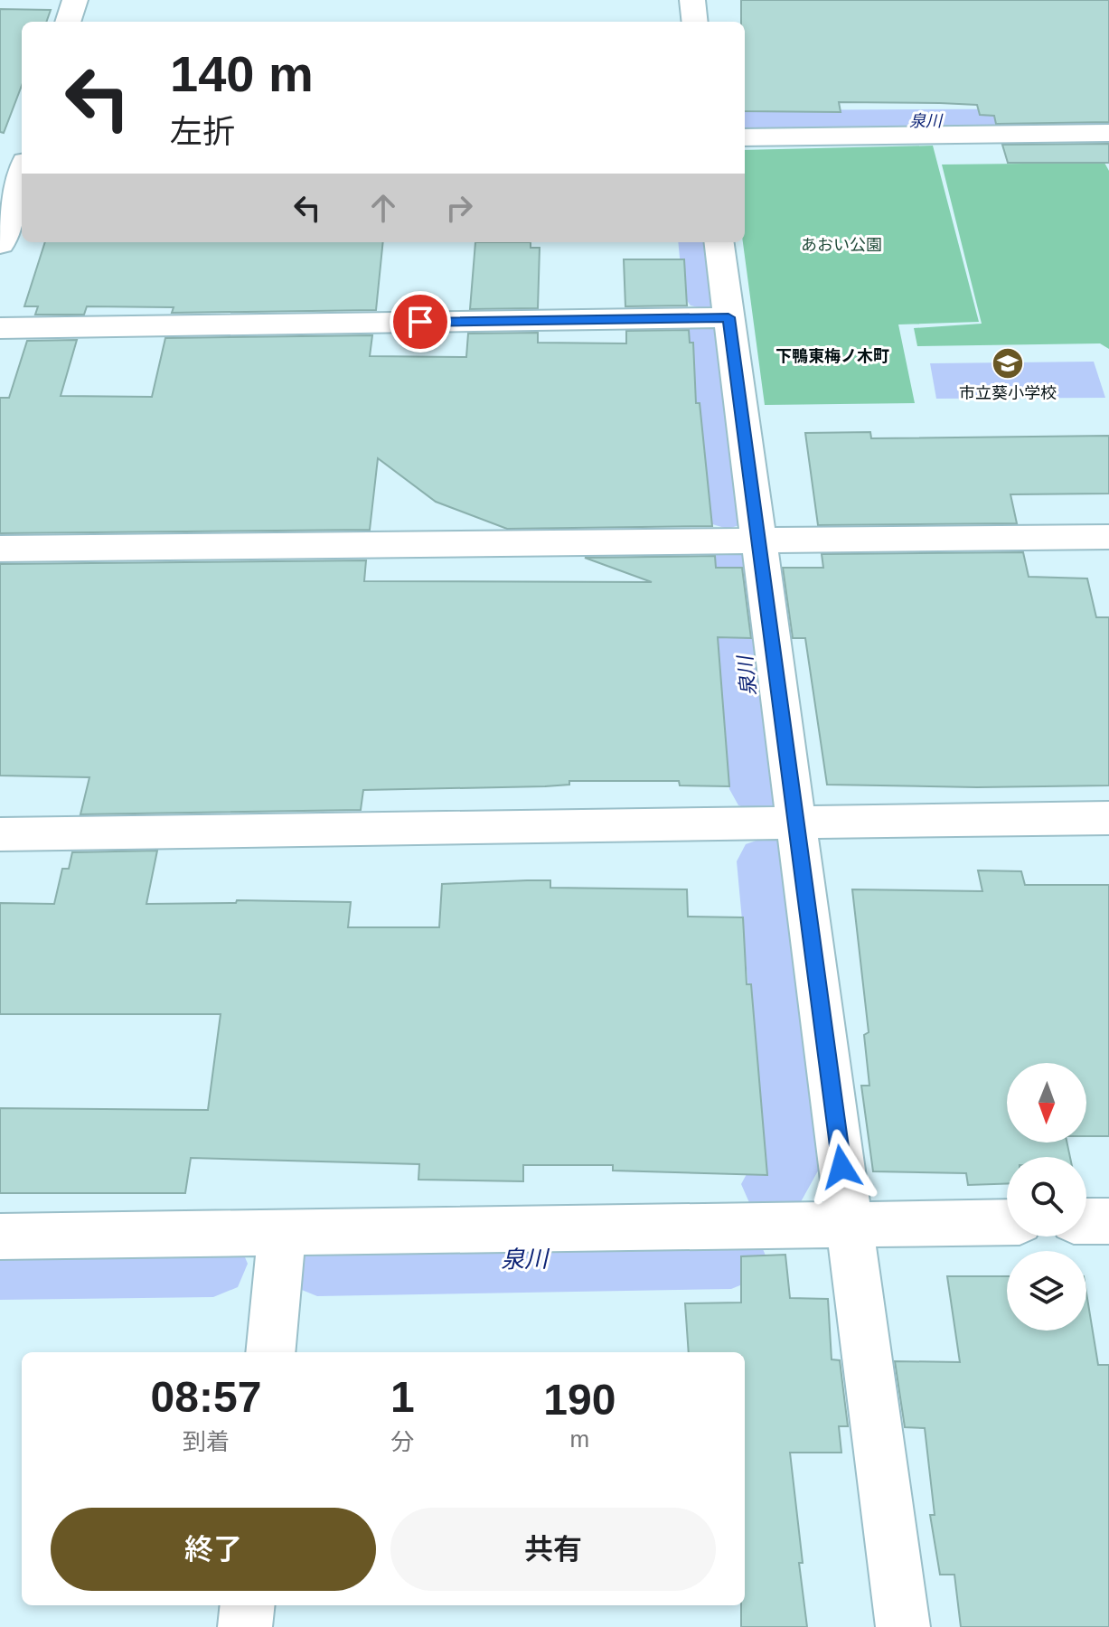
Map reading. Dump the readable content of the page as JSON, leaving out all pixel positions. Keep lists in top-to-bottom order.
{
  "districts": ["下鴨東梅ノ木町"],
  "water": ["泉川"],
  "parks": ["あおい公園"],
  "places": {
    "school or university": ["市立葵小学校"]
  },
  "north": "bottom",
  "page": {
    "turn": ["140 m", "左折"],
    "eta": [
      "08:57",
      "到着",
      "1",
      "分",
      "190",
      "m"
    ],
    "buttons": ["終了", "共有"]
  }
}
